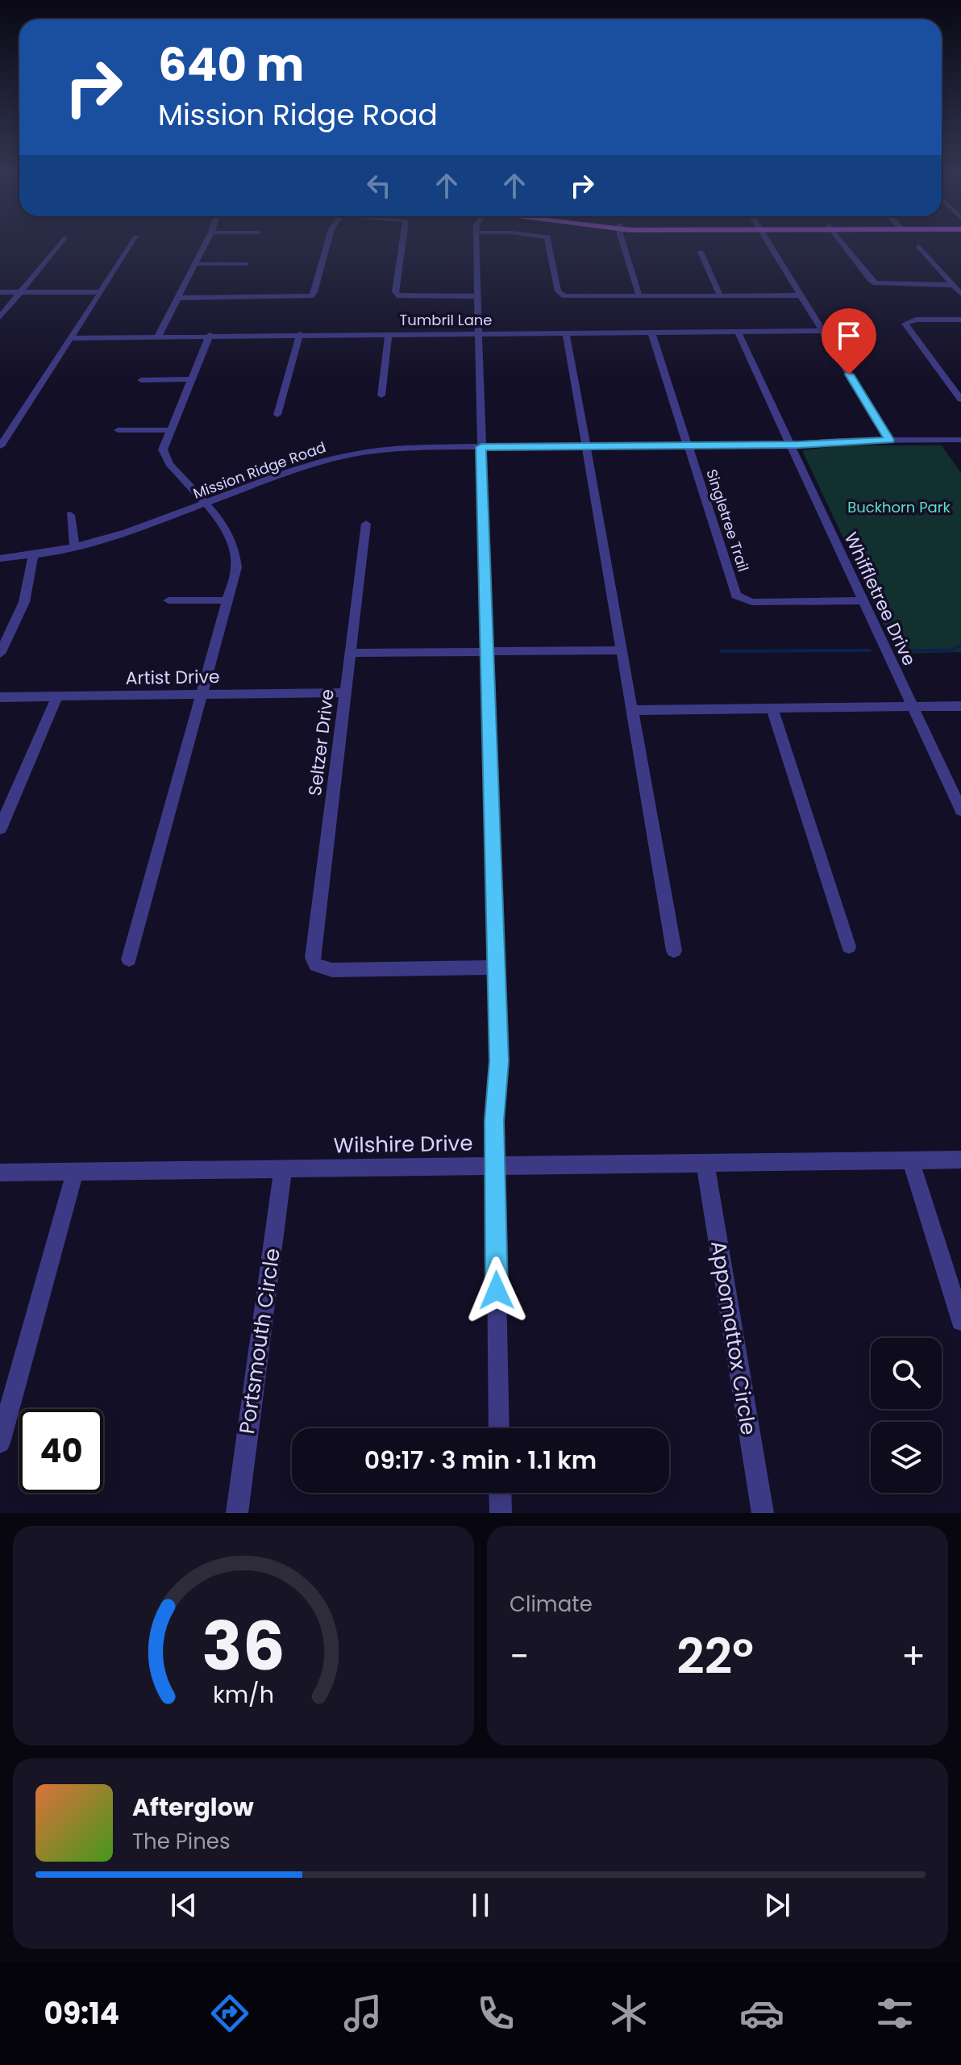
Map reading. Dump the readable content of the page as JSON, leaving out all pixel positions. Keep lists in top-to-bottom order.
{
  "streets": {
    "street": [
      "Tumbril Lane",
      "Mission Ridge Road",
      "Singletree Trail",
      "Whiffletree Drive",
      "Artist Drive",
      "Seltzer Drive",
      "Wilshire Drive",
      "Appomattox Circle",
      "Portsmouth Circle"
    ]
  },
  "crossings": [
    ["Tumbril Lane", "Singletree Trail"],
    ["Tumbril Lane", "Whiffletree Drive"],
    ["Mission Ridge Road", "Singletree Trail"],
    ["Mission Ridge Road", "Whiffletree Drive"],
    ["Singletree Trail", "Whiffletree Drive"],
    ["Artist Drive", "Seltzer Drive"],
    ["Wilshire Drive", "Appomattox Circle"],
    ["Wilshire Drive", "Portsmouth Circle"]
  ],
  "parks": ["Buckhorn Park"],
  "page": {
    "turn": ["640 m", "Mission Ridge Road"],
    "limit": "40",
    "trip": "09:17 · 3 min · 1.1 km",
    "tile": "Climate",
    "heat": ["−", "22°", "+"],
    "song": ["Afterglow", "The Pines"],
    "tabs": "09:14",
    "gauge": ["36", "km/h"]
  }
}
